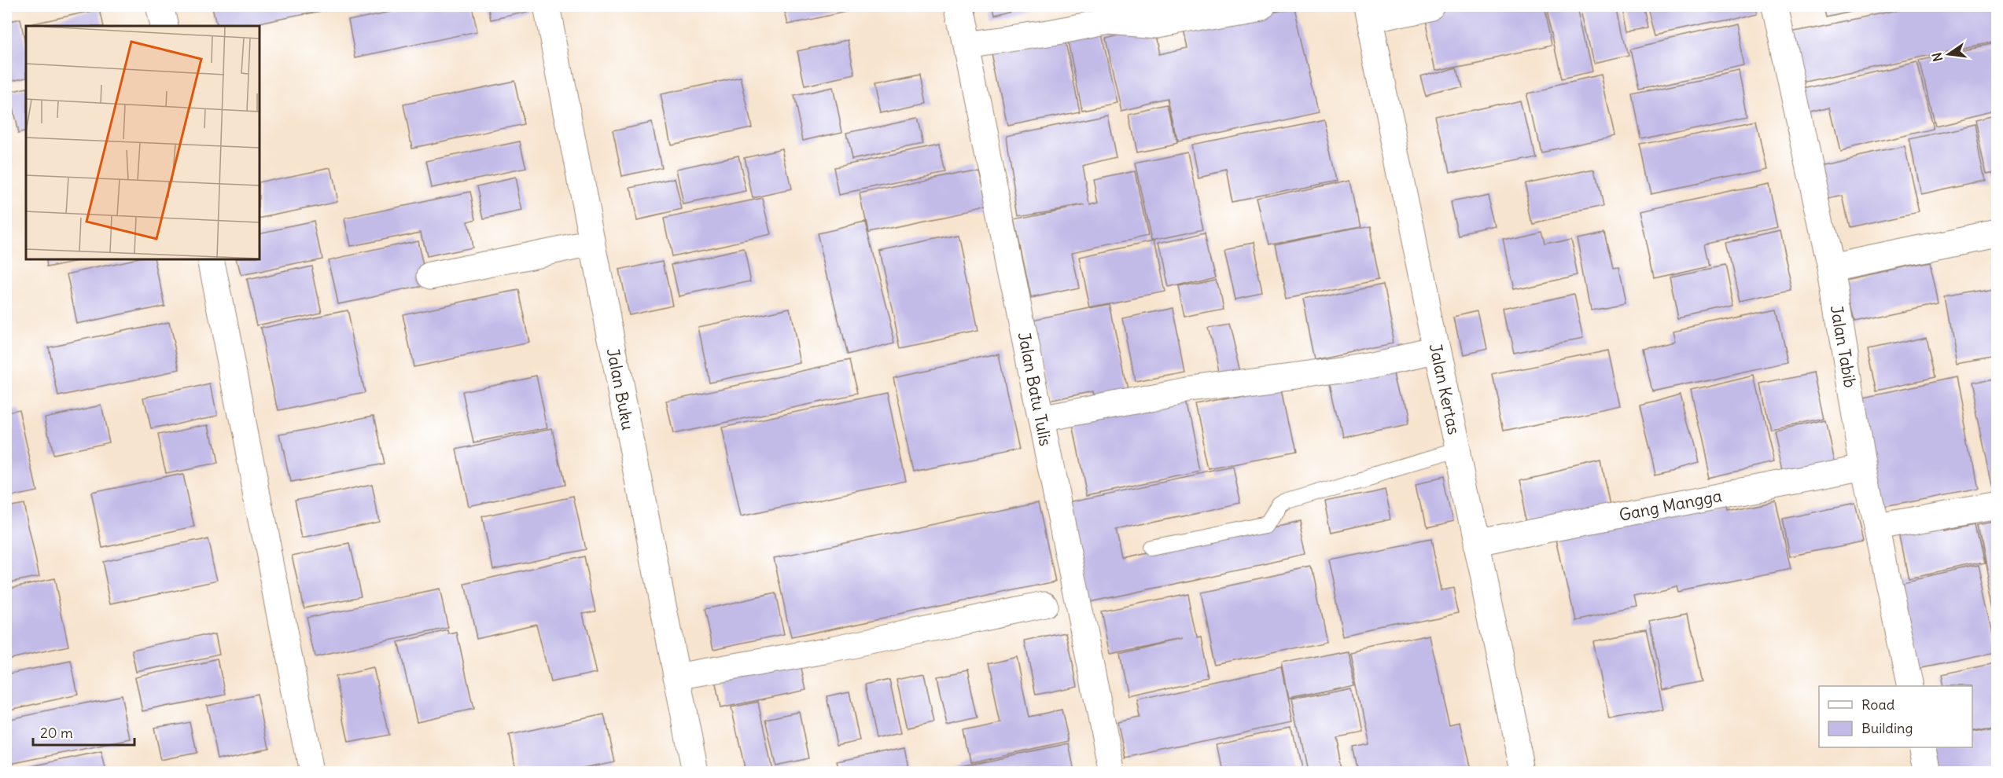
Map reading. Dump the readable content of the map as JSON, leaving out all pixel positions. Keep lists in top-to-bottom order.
{
  "streets": {
    "street": [
      "Jalan Tabib",
      "Jalan Buku",
      "Jalan Batu Tulis",
      "Jalan Kertas",
      "Gang Mangga"
    ]
  },
  "crossings": [
    ["Jalan Tabib", "Gang Mangga"],
    ["Jalan Kertas", "Gang Mangga"]
  ],
  "legend": ["Road", "Building"],
  "scale_bar": "20 m",
  "north": "left"
}
